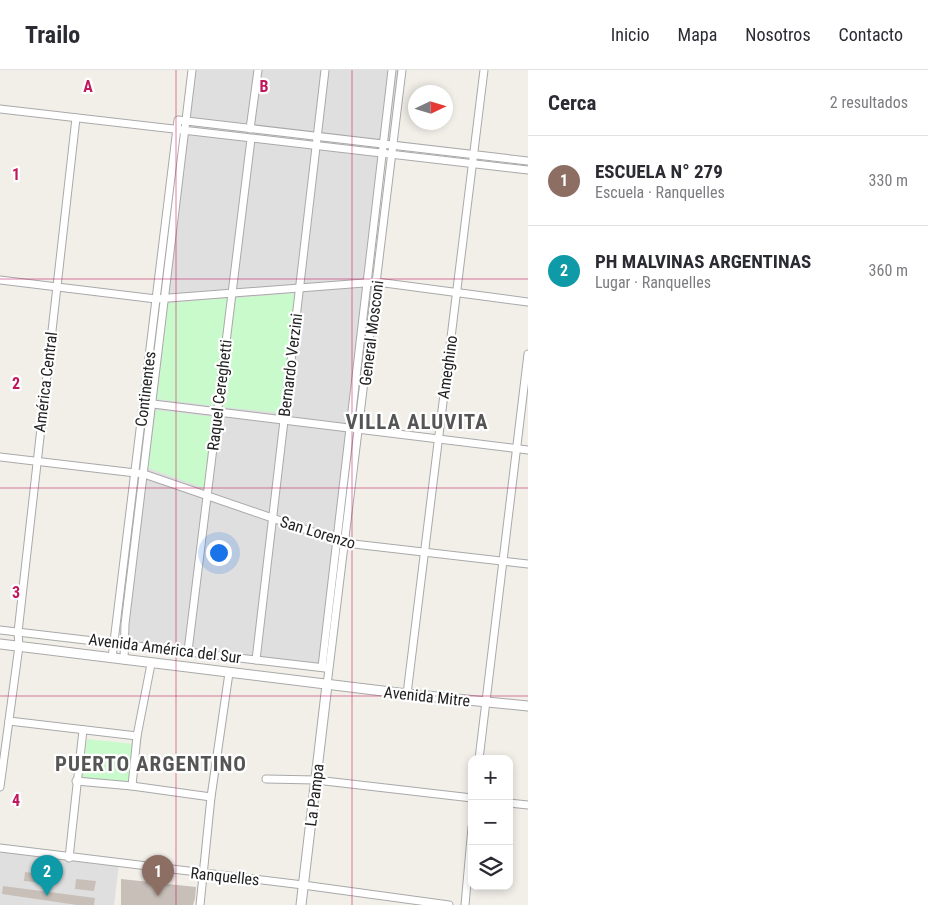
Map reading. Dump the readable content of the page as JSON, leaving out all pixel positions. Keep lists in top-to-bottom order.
{
  "streets": {
    "street": [
      "General Mosconi",
      "Bernardo Verzini",
      "Ameghino",
      "América Central",
      "Continentes",
      "Raquel Cereghetti",
      "San Lorenzo",
      "Avenida América del Sur",
      "Avenida Mitre",
      "La Pampa",
      "Ranquelles"
    ]
  },
  "crossings": [
    ["General Mosconi", "San Lorenzo"],
    ["General Mosconi", "Avenida América del Sur"],
    ["General Mosconi", "Avenida Mitre"],
    ["General Mosconi", "La Pampa"],
    ["Bernardo Verzini", "San Lorenzo"],
    ["Bernardo Verzini", "Avenida América del Sur"],
    ["Ameghino", "San Lorenzo"],
    ["Ameghino", "Avenida Mitre"],
    ["América Central", "San Lorenzo"],
    ["América Central", "Avenida América del Sur"],
    ["Continentes", "San Lorenzo"],
    ["Continentes", "Avenida América del Sur"],
    ["Raquel Cereghetti", "San Lorenzo"],
    ["Raquel Cereghetti", "Avenida América del Sur"],
    ["Avenida América del Sur", "Avenida Mitre"],
    ["Avenida Mitre", "La Pampa"],
    ["La Pampa", "Ranquelles"]
  ],
  "districts": ["VILLA ALUVITA", "PUERTO ARGENTINO"],
  "north": "right",
  "page": {
    "header": "Trailo",
    "nav": [
      "Inicio",
      "Mapa",
      "Nosotros",
      "Contacto"
    ],
    "heading": ["Cerca", "2 resultados"],
    "list": [
      {
        "mark": "1",
        "name": "ESCUELA N° 279",
        "note": "Escuela · Ranquelles",
        "value": "330 m"
      },
      {
        "mark": "2",
        "name": "PH MALVINAS ARGENTINAS",
        "note": "Lugar · Ranquelles",
        "value": "360 m"
      }
    ],
    "map_buttons": ["+", "−"],
    "pins": ["1", "2"]
  },
  "grid": {
    "columns": ["A", "B"],
    "rows": [
      "1",
      "2",
      "3",
      "4"
    ]
  }
}
